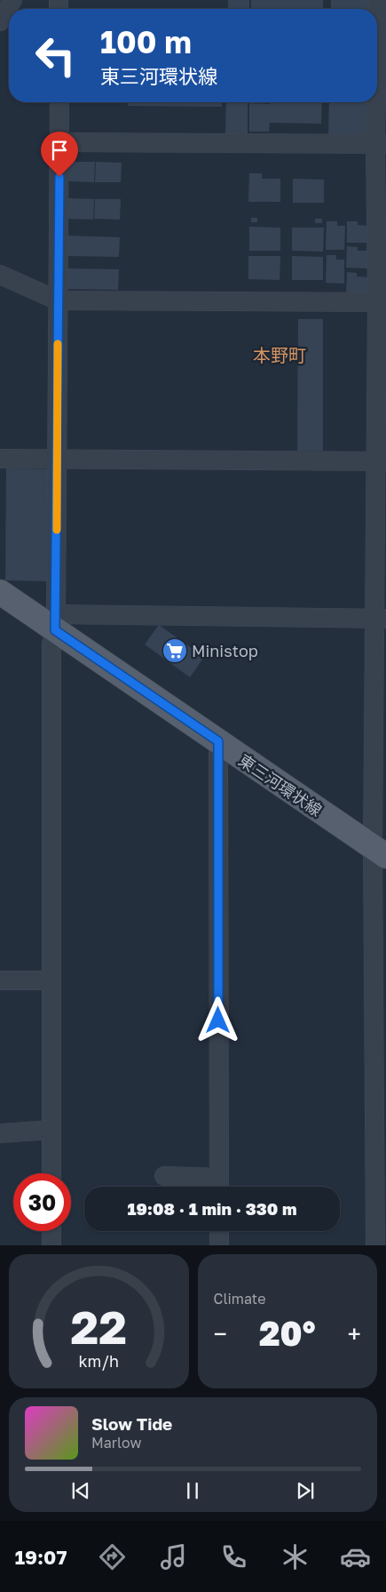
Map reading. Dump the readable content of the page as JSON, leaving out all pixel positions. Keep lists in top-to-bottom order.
{
  "streets": {
    "main road": ["東三河環状線"]
  },
  "districts": ["本野町"],
  "places": {
    "supermarket": ["Ministop"]
  },
  "page": {
    "turn": ["100 m", "東三河環状線"],
    "limit": "30",
    "trip": "19:08 · 1 min · 330 m",
    "tile": "Climate",
    "heat": ["−", "20°", "+"],
    "song": ["Slow Tide", "Marlow"],
    "tabs": "19:07",
    "gauge": ["22", "km/h"]
  }
}
